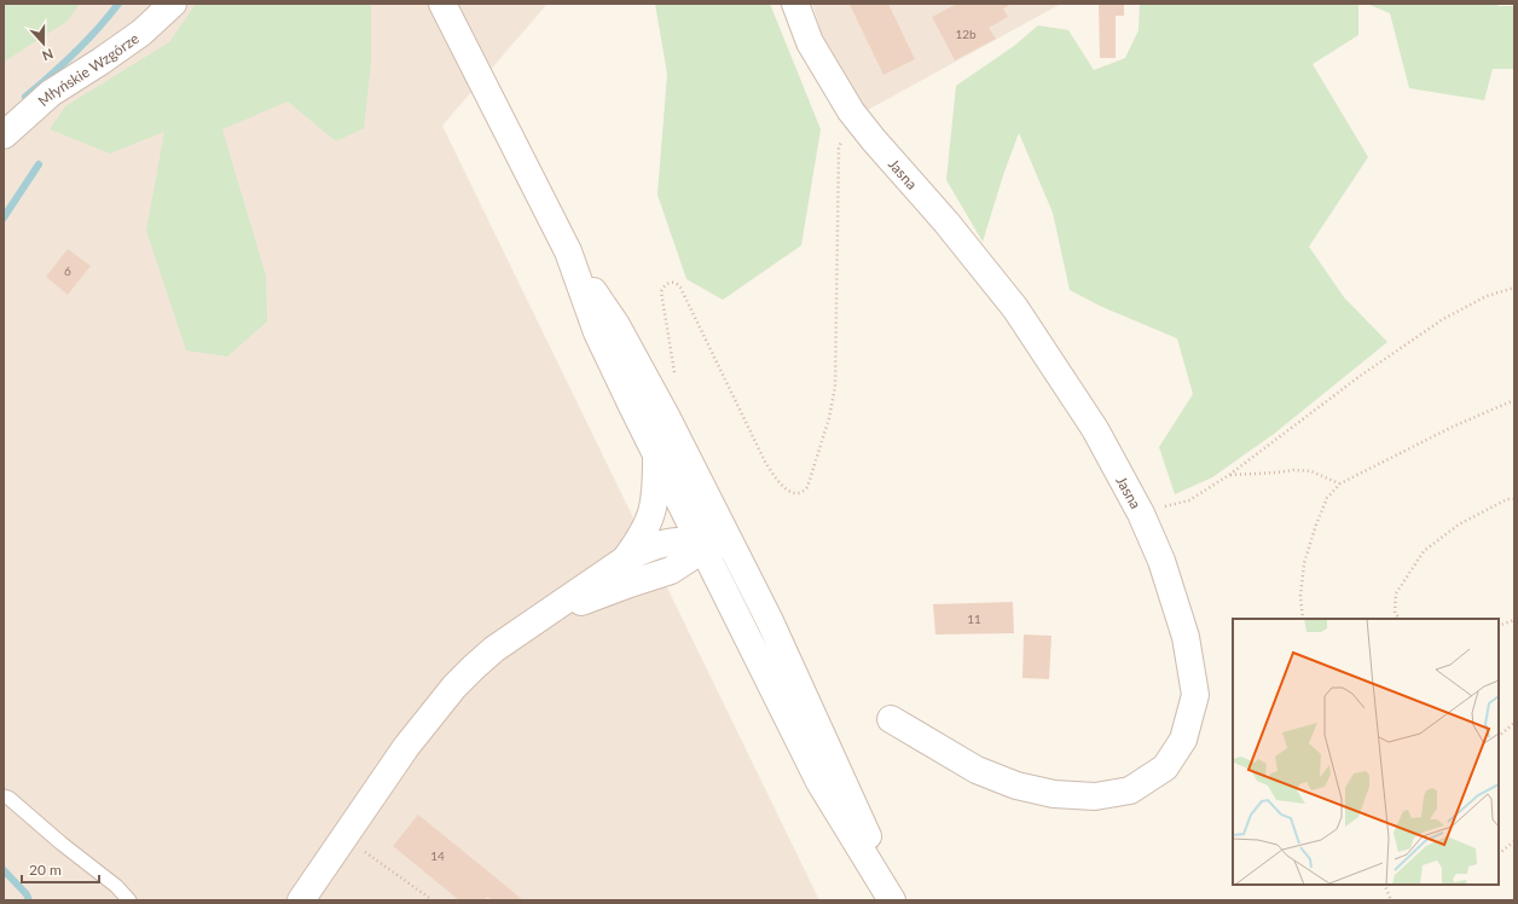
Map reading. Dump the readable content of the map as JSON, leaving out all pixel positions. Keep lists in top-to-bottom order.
{
  "streets": {
    "main road": ["Młyńskie Wzgórze", "Jasna"]
  },
  "house_numbers": [
    "12b",
    "6",
    "11",
    "14"
  ],
  "scale_bar": "20 m",
  "north": "bottom"
}
